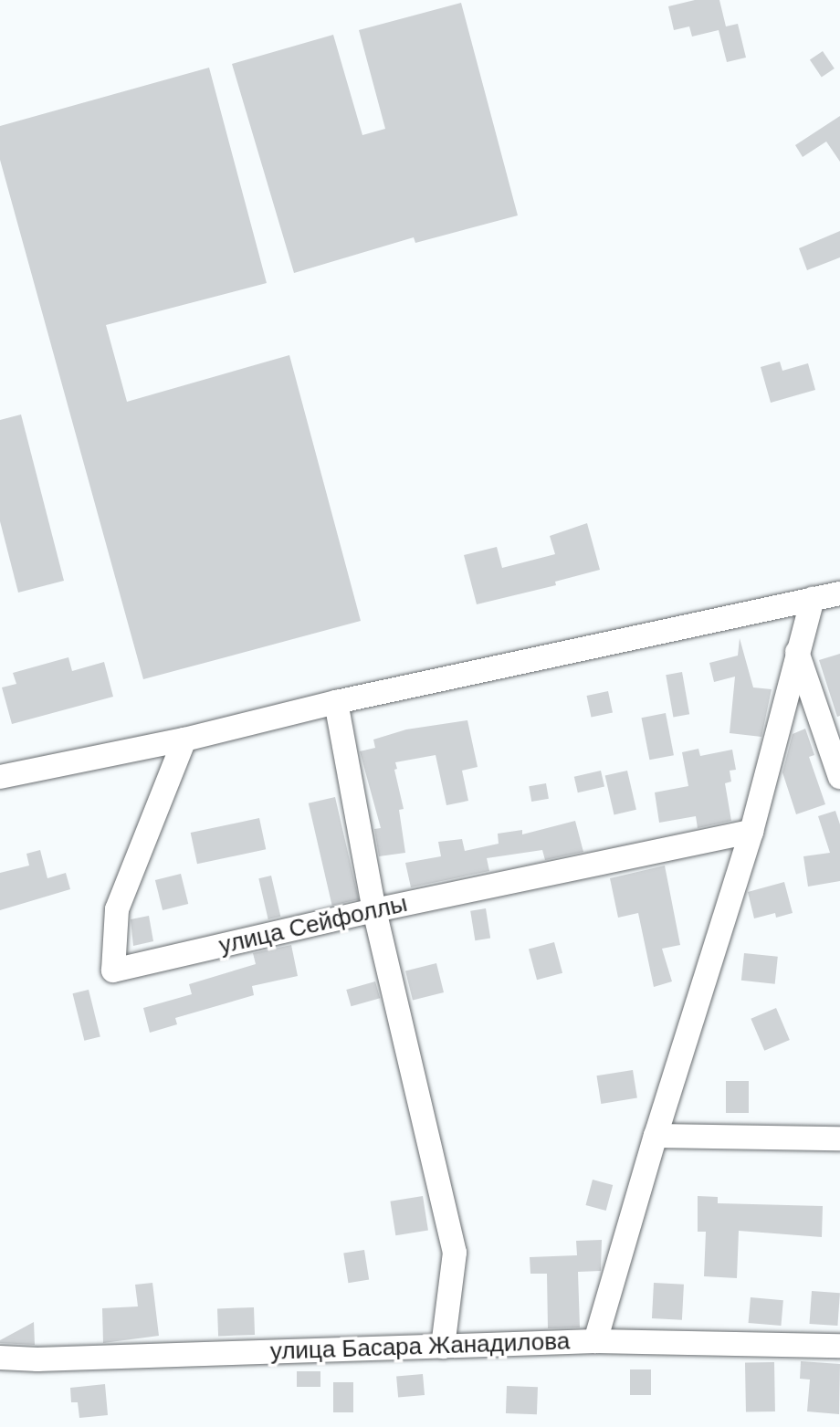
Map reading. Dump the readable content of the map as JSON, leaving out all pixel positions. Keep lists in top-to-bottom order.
{
  "streets": {
    "street": ["улица Сейфоллы", "улица Басара Жанадилова"]
  }
}
